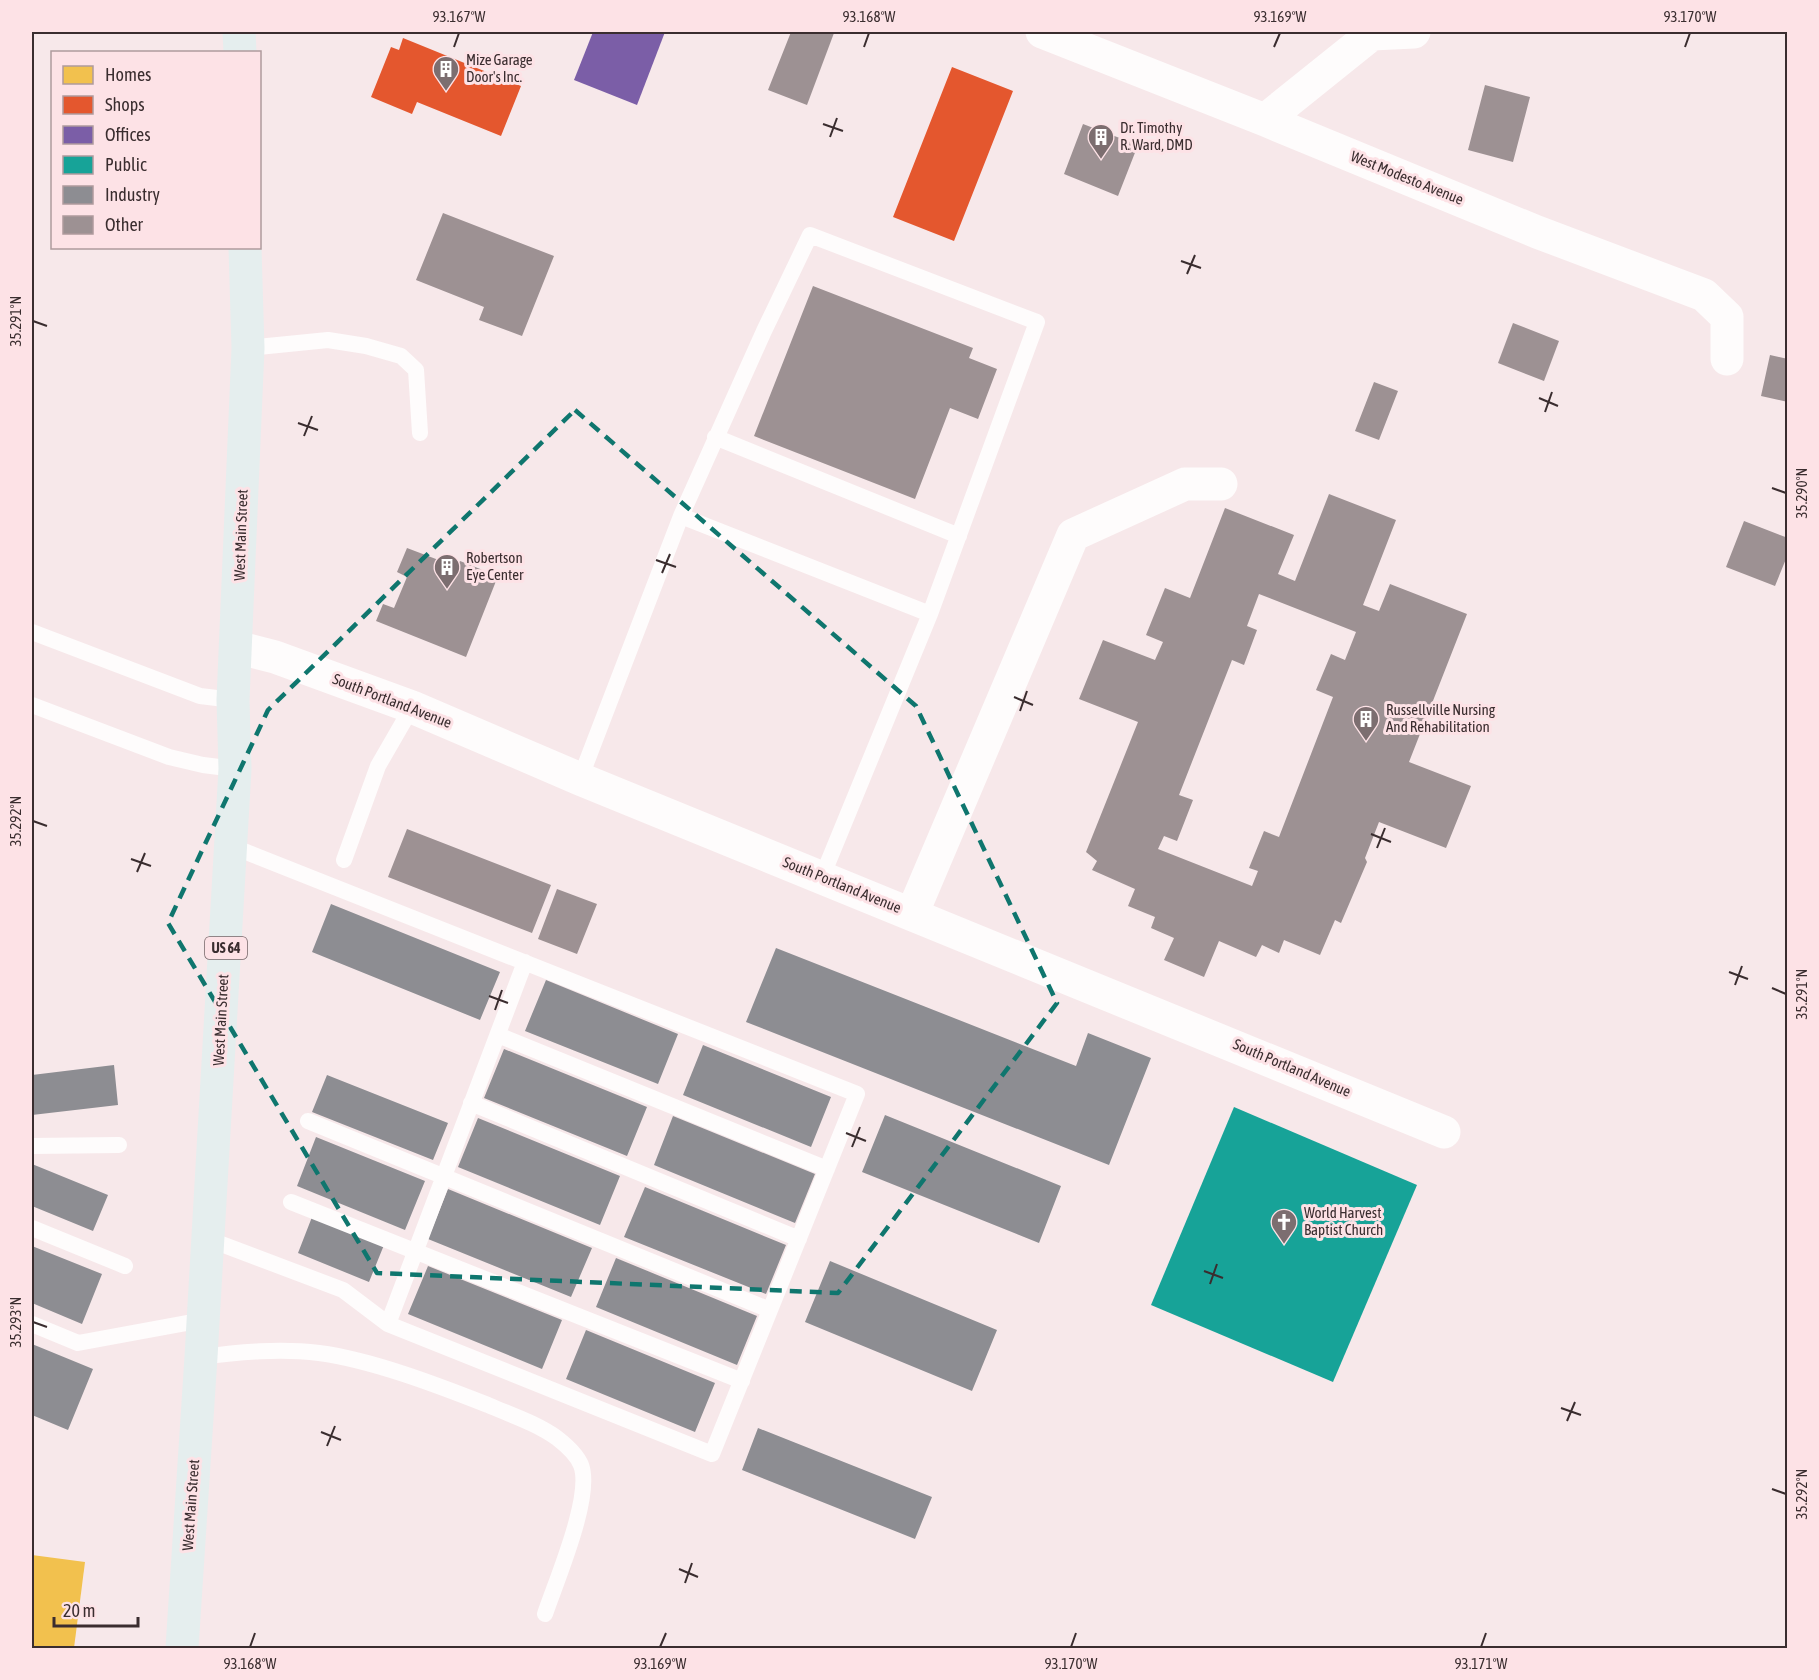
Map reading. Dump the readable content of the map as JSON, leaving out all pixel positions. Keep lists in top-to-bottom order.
{
  "streets": {
    "main road": ["West Main Street", "US 64"],
    "street": ["West Modesto Avenue", "South Portland Avenue"]
  },
  "crossings": [
    ["West Main Street", "South Portland Avenue"]
  ],
  "places": {
    "building": [
      "Mize Garage Door's Inc.",
      "Dr. Timothy R. Ward, DMD",
      "Robertson Eye Center",
      "Russellville Nursing And Rehabilitation"
    ],
    "church": ["World Harvest Baptist Church"]
  },
  "legend": [
    "Homes",
    "Shops",
    "Offices",
    "Public",
    "Industry",
    "Other"
  ],
  "scale_bar": "20 m",
  "coordinates": [
    "93.167°W",
    "93.168°W",
    "93.169°W",
    "93.170°W",
    "35.291°N",
    "35.290°N",
    "35.292°N",
    "35.293°N",
    "93.171°W"
  ]
}
